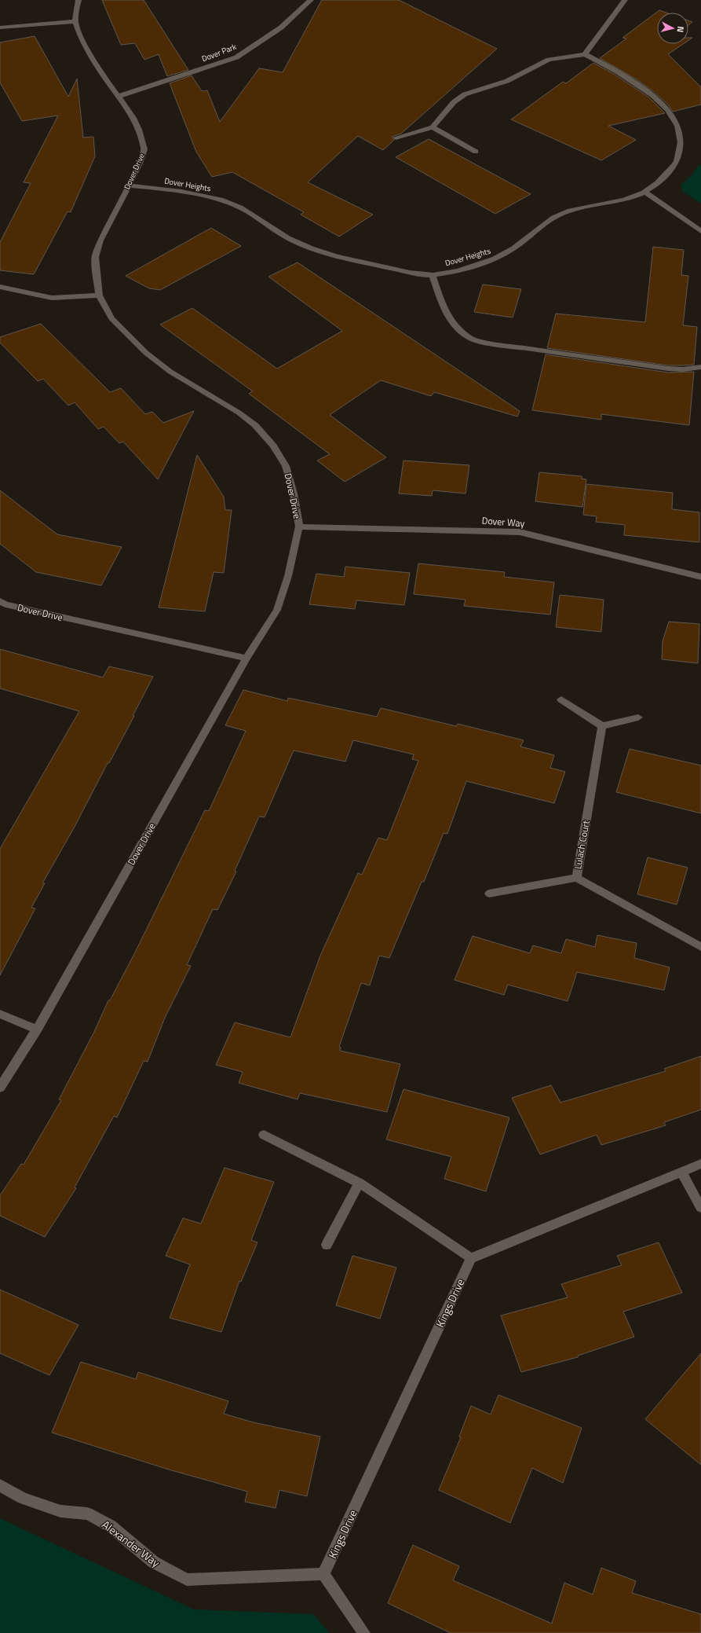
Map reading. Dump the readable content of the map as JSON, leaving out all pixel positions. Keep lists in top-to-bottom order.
{
  "streets": {
    "street": [
      "Dover Park",
      "Dover Drive",
      "Dover Heights",
      "Dover Way",
      "Lulach Court",
      "Kings Drive",
      "Alexander Way"
    ]
  },
  "crossings": [
    ["Dover Park", "Dover Drive"],
    ["Dover Drive", "Dover Heights"],
    ["Dover Drive", "Dover Way"],
    ["Kings Drive", "Alexander Way"]
  ],
  "north": "right"
}
